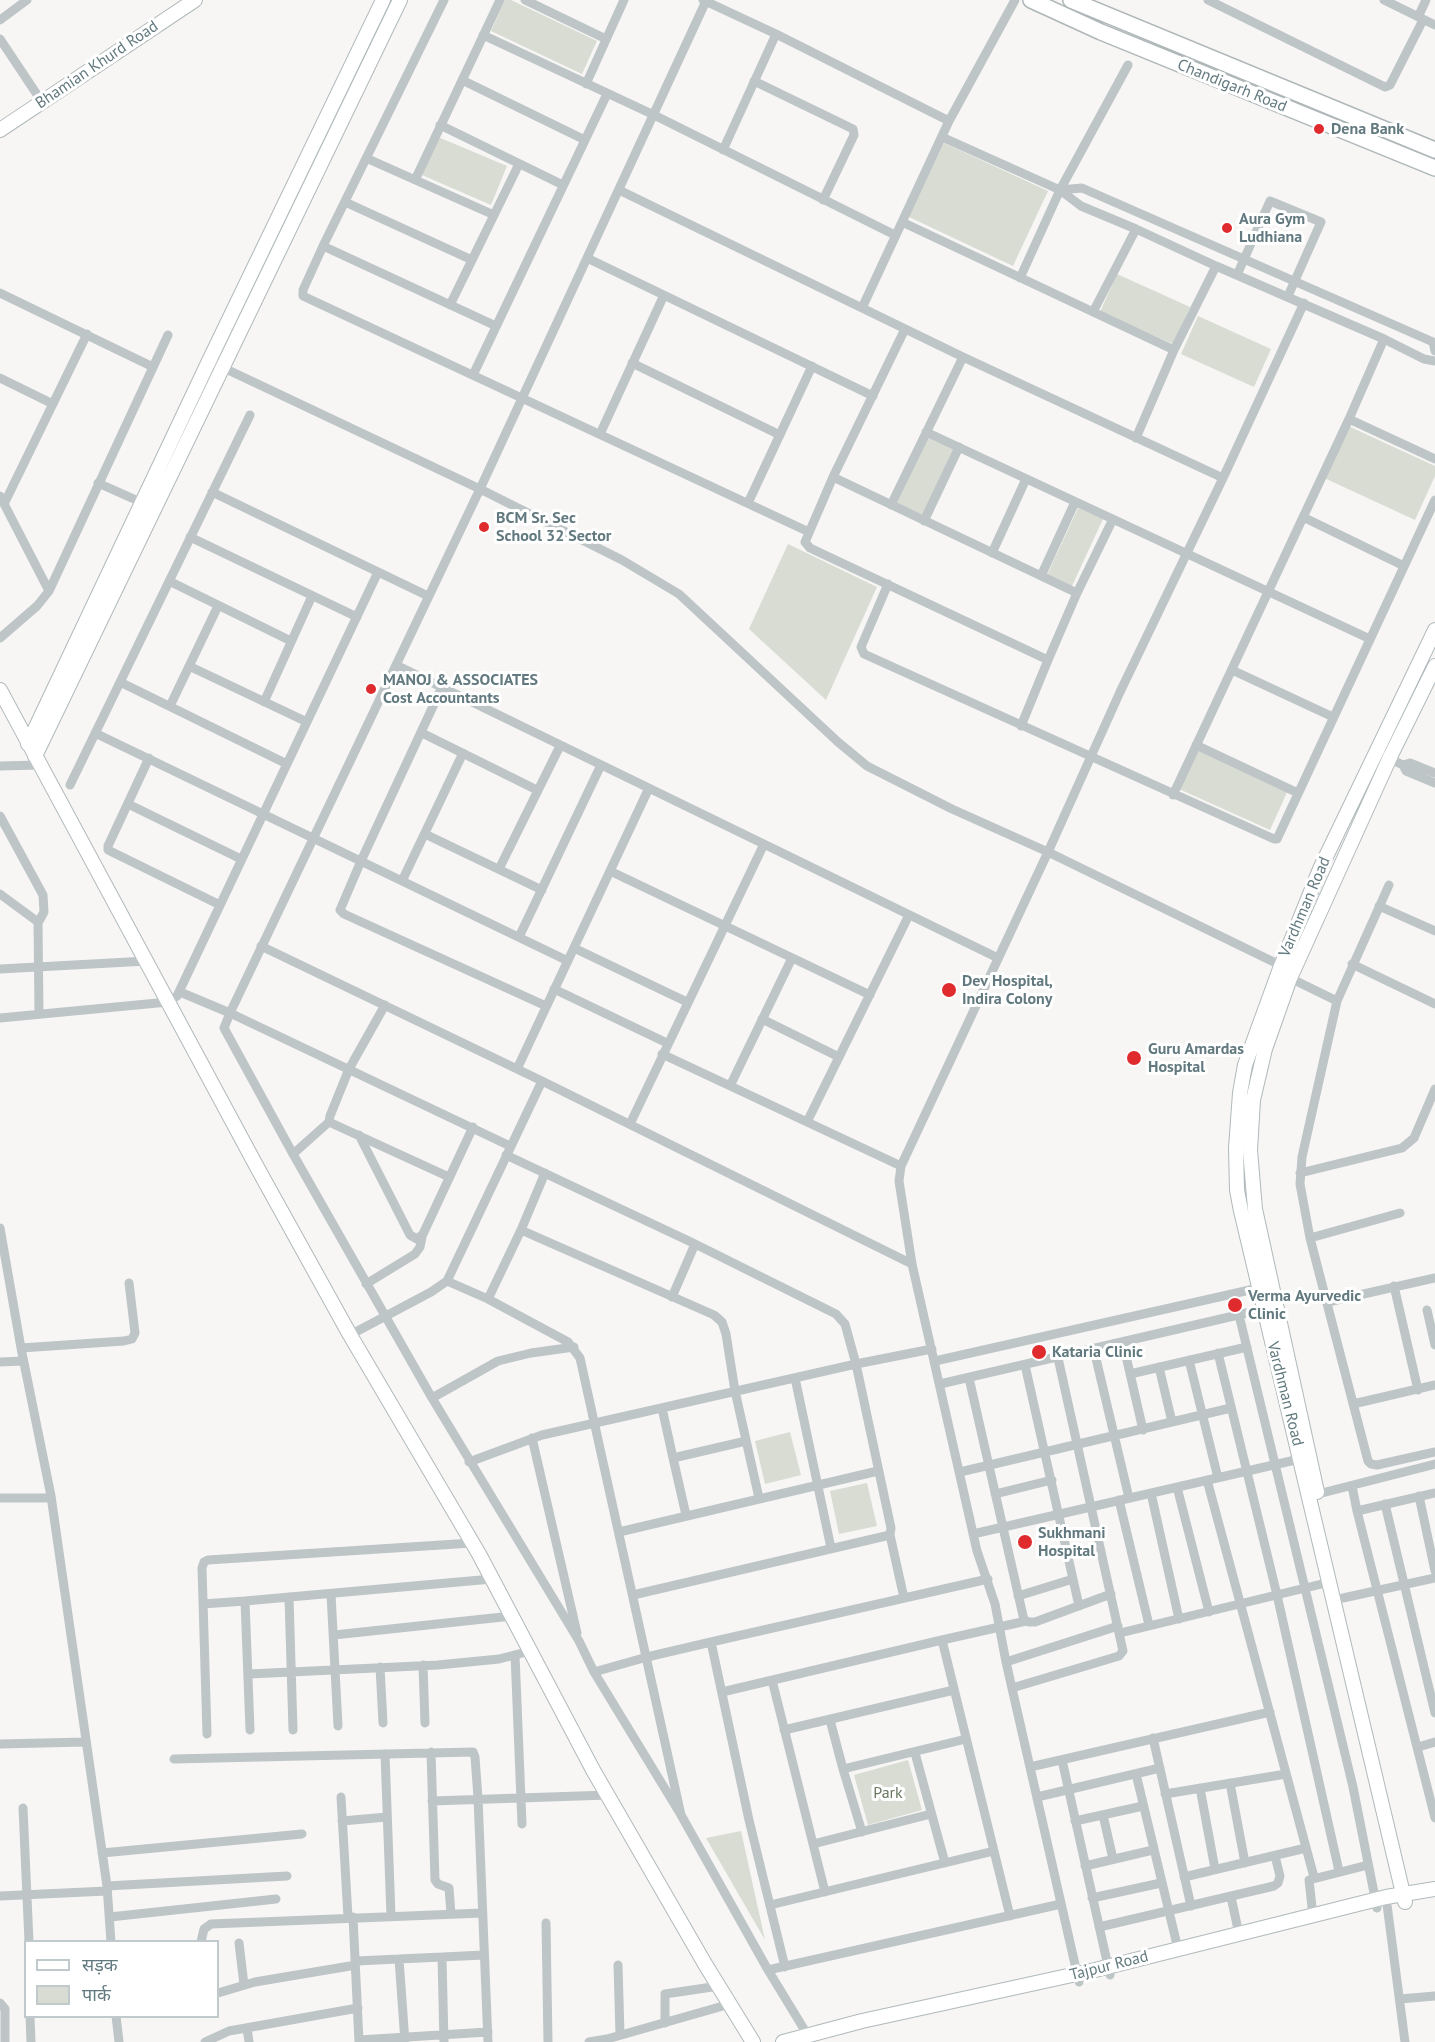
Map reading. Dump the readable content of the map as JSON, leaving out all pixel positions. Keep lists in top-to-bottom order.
{
  "streets": {
    "main road": ["Chandigarh Road"],
    "street": ["Bhamian Khurd Road", "Vardhman Road", "Tajpur Road"]
  },
  "crossings": [
    ["Vardhman Road", "Tajpur Road"]
  ],
  "parks": ["Park"],
  "places": [
    "Dena Bank",
    "Aura Gym Ludhiana",
    "BCM Sr. Sec School 32 Sector",
    "MANOJ & ASSOCIATES Cost Accountants",
    "Dev Hospital, Indira Colony",
    "Guru Amardas Hospital",
    "Verma Ayurvedic Clinic",
    "Kataria Clinic",
    "Sukhmani Hospital"
  ],
  "legend": ["सड़क", "पार्क"]
}
